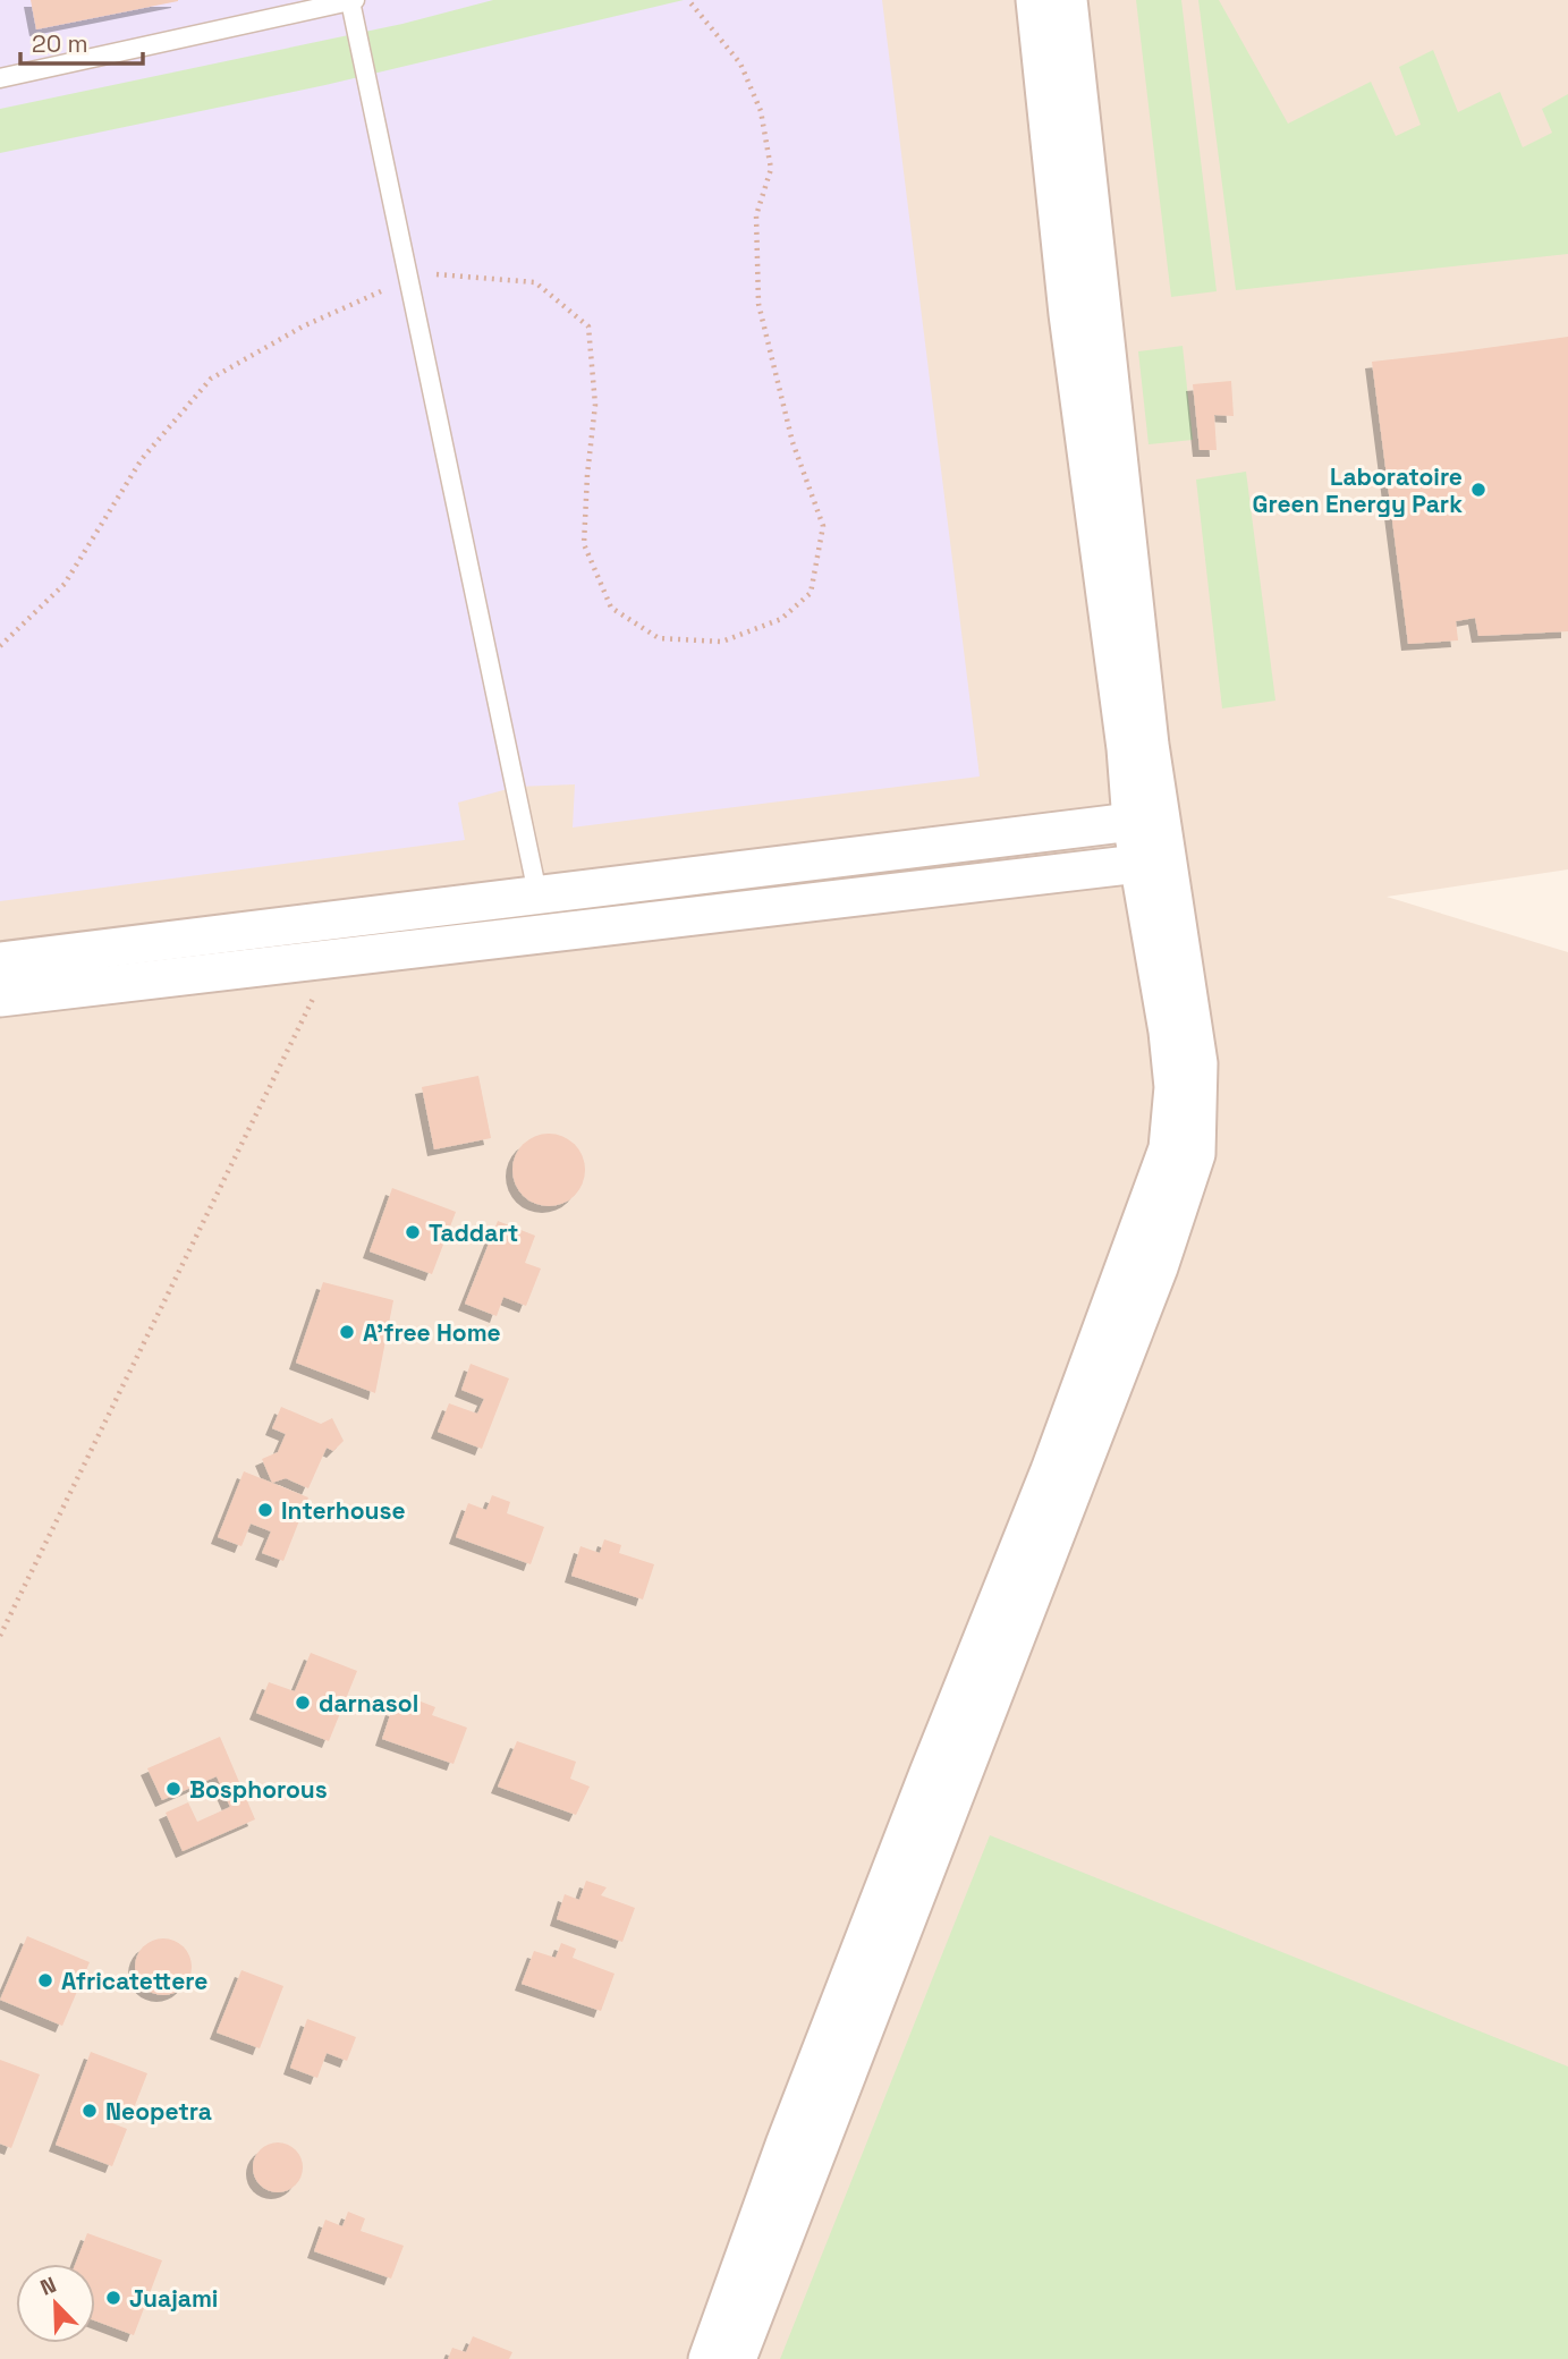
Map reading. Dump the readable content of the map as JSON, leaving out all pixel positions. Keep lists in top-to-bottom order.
{
  "places": [
    "Laboratoire Green Energy Park",
    "Taddart",
    "A'free Home",
    "Interhouse",
    "darnasol",
    "Bosphorous",
    "Africatettere",
    "Neopetra",
    "Juajami"
  ],
  "scale_bar": "20 m",
  "north": "top left"
}
